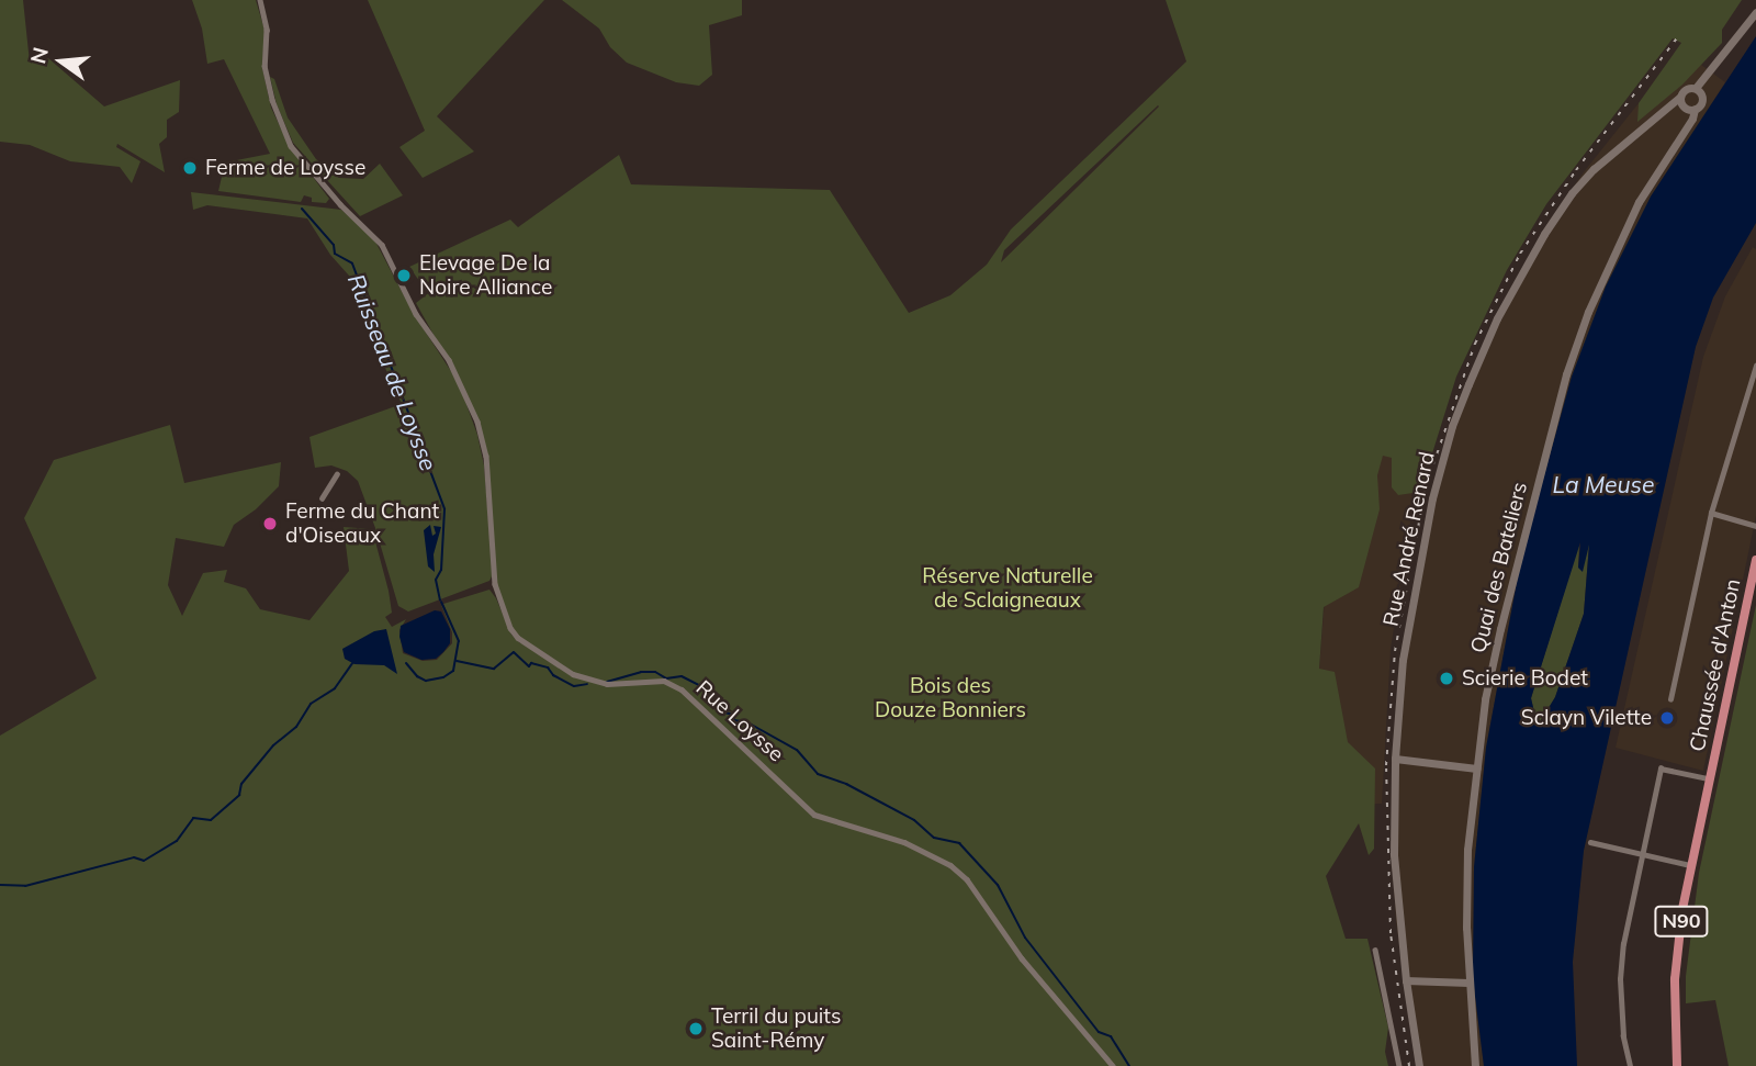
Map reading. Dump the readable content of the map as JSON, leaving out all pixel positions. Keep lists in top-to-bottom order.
{
  "streets": {
    "main road": ["Chaussée d'Anton", "N90"],
    "street": ["Rue André Renard", "Quai des Bateliers", "Rue Loysse"]
  },
  "crossings": [
    ["Rue André Renard", "Quai des Bateliers"],
    ["Chaussée d'Anton", "N90"]
  ],
  "water": ["Ruisseau de Loysse", "La Meuse"],
  "parks": ["Réserve Naturelle de Sclaigneaux", "Bois des Douze Bonniers"],
  "places": [
    "Ferme de Loysse",
    "Elevage De la Noire Alliance",
    "Ferme du Chant d'Oiseaux",
    "Scierie Bodet",
    "Sclayn Vilette",
    "Terril du puits Saint-Rémy"
  ],
  "north": "left"
}
